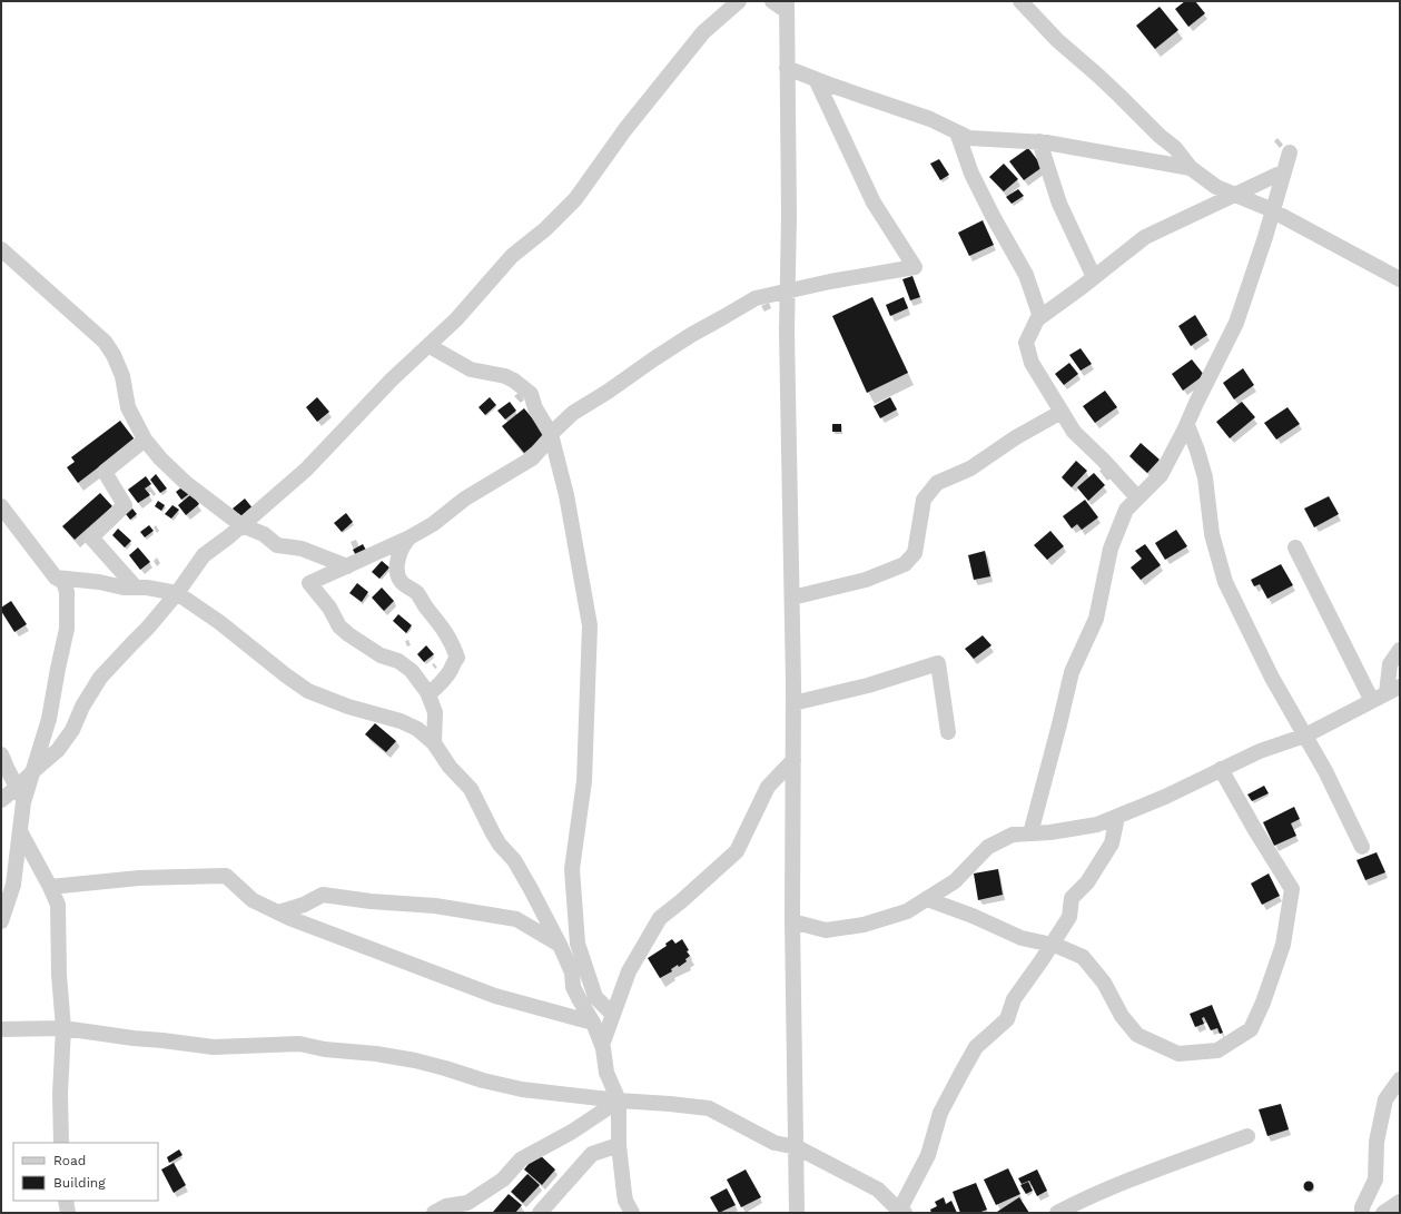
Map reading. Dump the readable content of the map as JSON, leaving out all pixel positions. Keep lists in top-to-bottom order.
{
  "legend": ["Road", "Building"]
}
